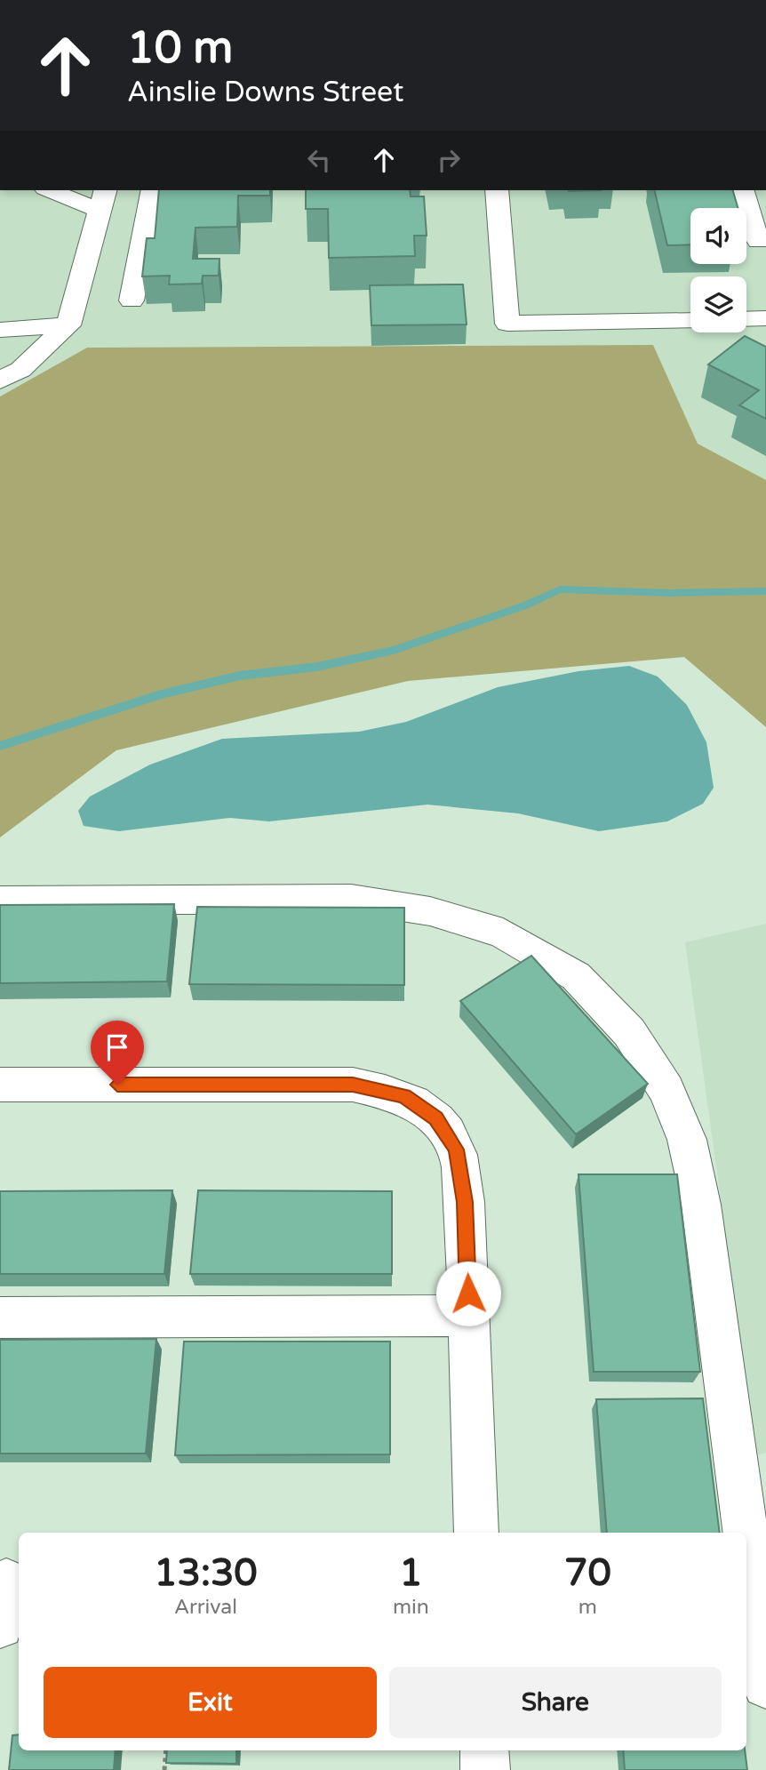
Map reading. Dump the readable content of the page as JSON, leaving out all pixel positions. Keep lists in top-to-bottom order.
{
  "page": {
    "turn": ["10 m", "Ainslie Downs Street"],
    "eta": [
      "13:30",
      "Arrival",
      "1",
      "min",
      "70",
      "m"
    ],
    "buttons": ["Exit", "Share"]
  }
}
